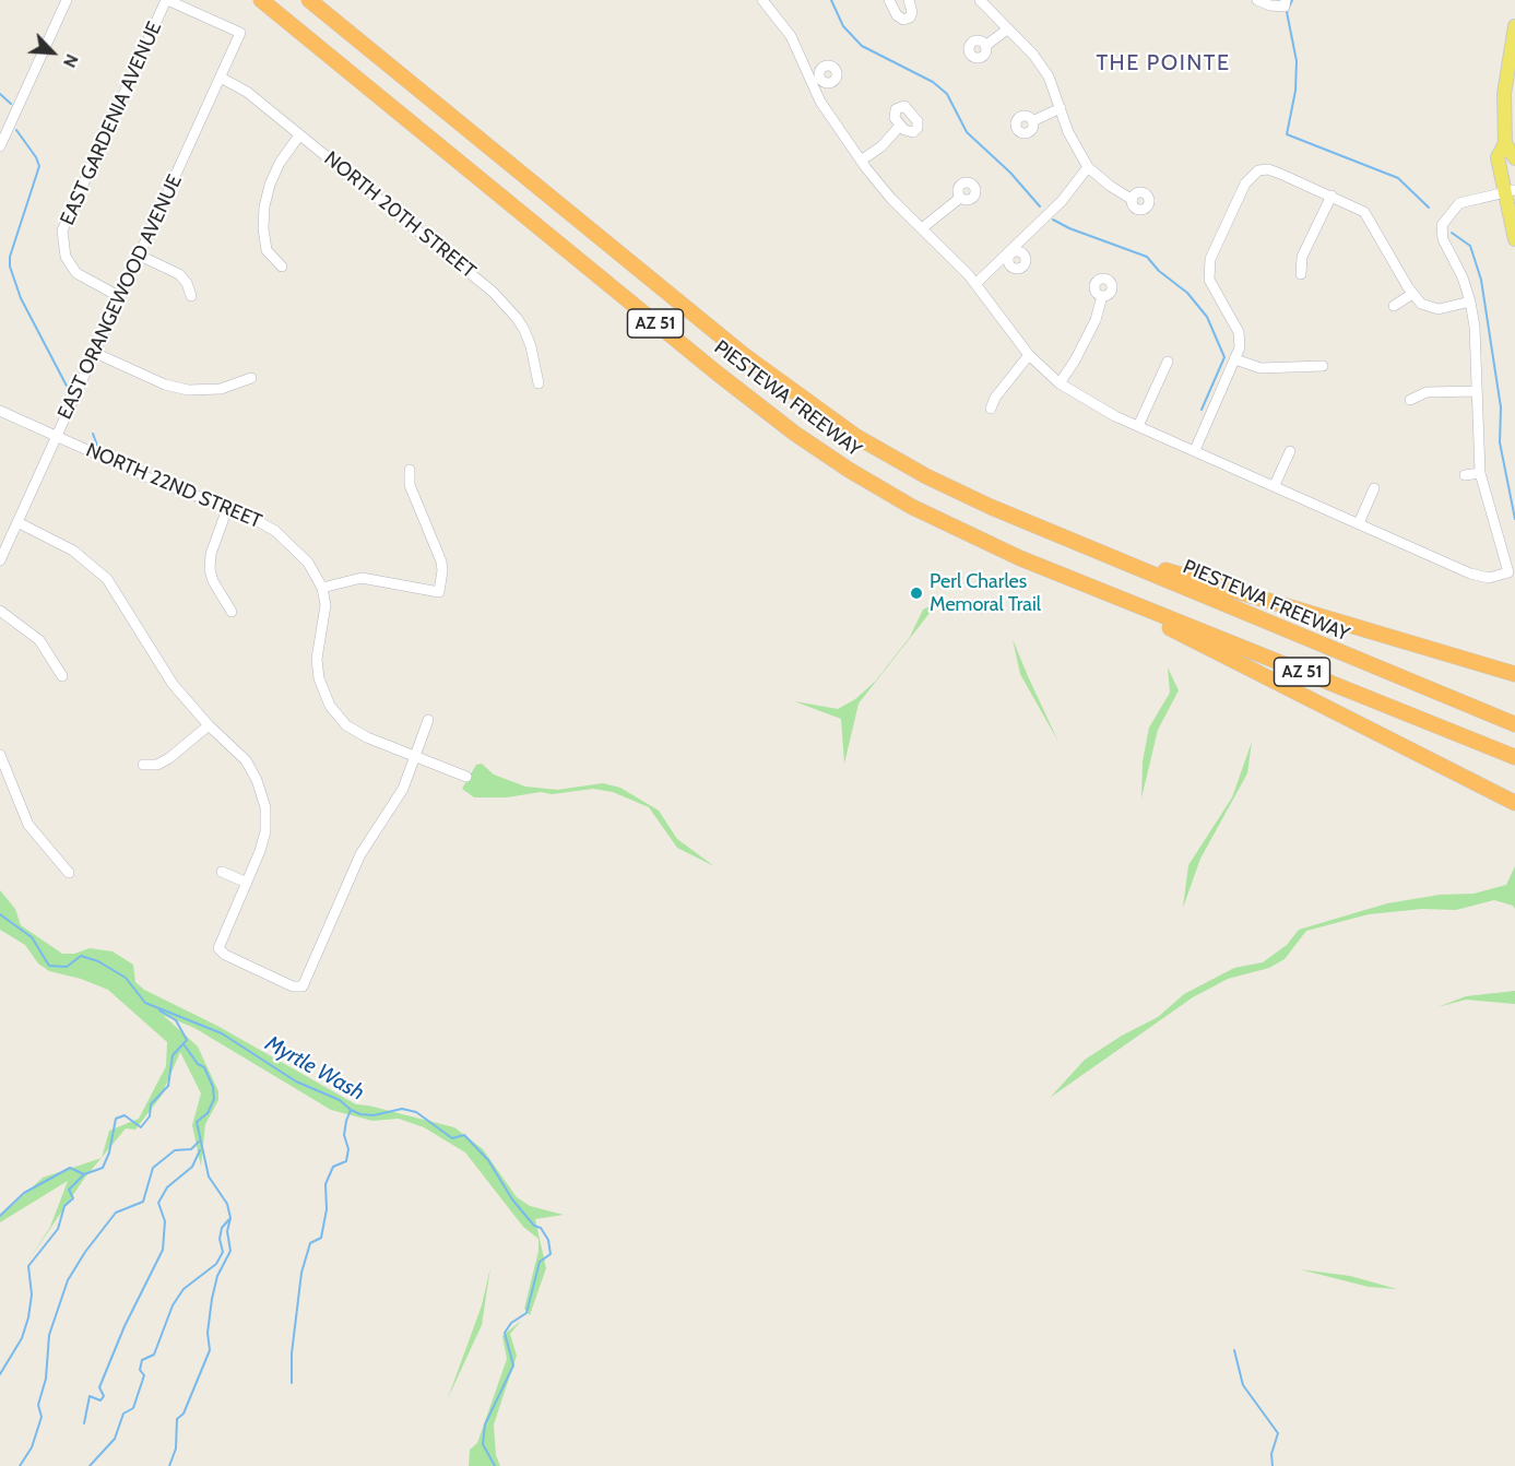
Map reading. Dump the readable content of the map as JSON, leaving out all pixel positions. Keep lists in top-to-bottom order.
{
  "streets": {
    "highway": ["AZ 51", "PIESTEWA FREEWAY"],
    "street": [
      "EAST GARDENIA AVENUE",
      "NORTH 20TH STREET",
      "EAST ORANGEWOOD AVENUE",
      "NORTH 22ND STREET"
    ]
  },
  "crossings": [
    ["EAST GARDENIA AVENUE", "EAST ORANGEWOOD AVENUE"],
    ["NORTH 20TH STREET", "EAST ORANGEWOOD AVENUE"],
    ["EAST ORANGEWOOD AVENUE", "NORTH 22ND STREET"]
  ],
  "districts": ["THE POINTE"],
  "water": ["Myrtle Wash"],
  "places": ["Perl Charles Memoral Trail"],
  "north": "bottom right"
}
